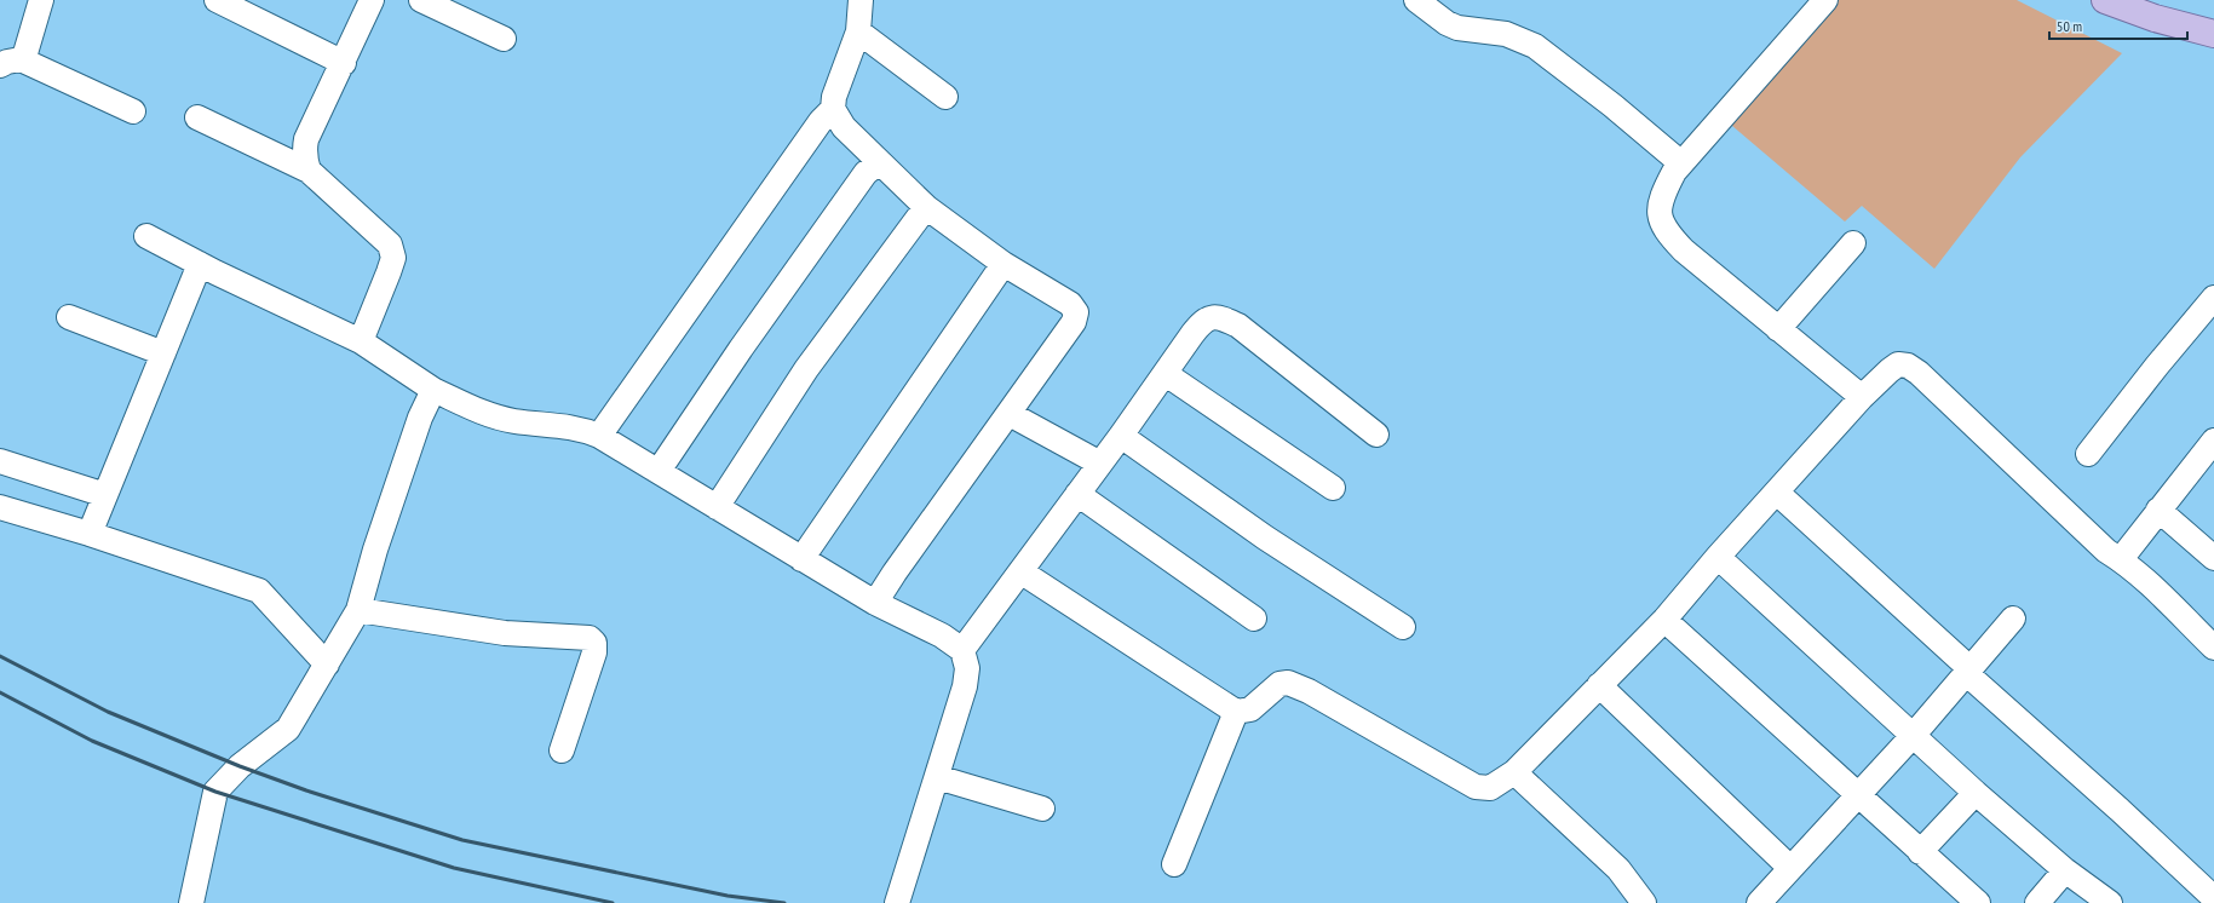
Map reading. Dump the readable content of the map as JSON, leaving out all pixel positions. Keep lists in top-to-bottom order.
{
  "scale_bar": "50 m"
}
